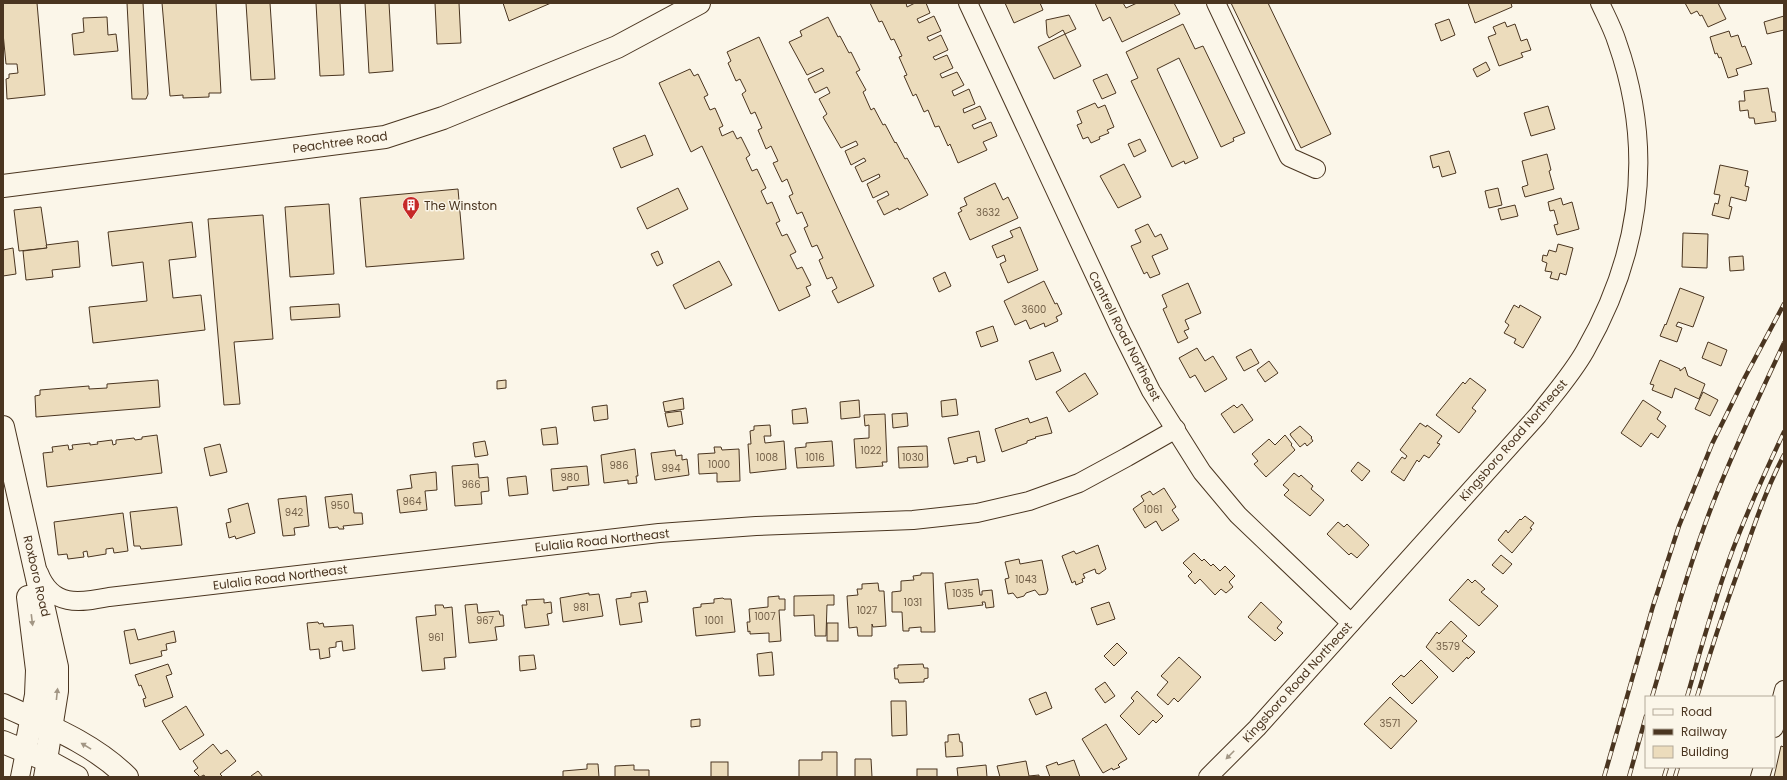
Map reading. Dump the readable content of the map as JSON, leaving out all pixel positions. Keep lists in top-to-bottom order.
{
  "streets": {
    "main road": ["Peachtree Road", "Roxboro Road"],
    "street": ["Cantrell Road Northeast", "Kingsboro Road Northeast", "Eulalia Road Northeast"]
  },
  "crossings": [
    ["Cantrell Road Northeast", "Kingsboro Road Northeast"],
    ["Cantrell Road Northeast", "Eulalia Road Northeast"],
    ["Eulalia Road Northeast", "Roxboro Road"]
  ],
  "places": {
    "building": ["The Winston"]
  },
  "house_numbers": [
    "3632",
    "3600",
    "1022",
    "1008",
    "1016",
    "1030",
    "1000",
    "986",
    "994",
    "980",
    "966",
    "964",
    "950",
    "1061",
    "942",
    "1043",
    "1035",
    "1031",
    "981",
    "1027",
    "1007",
    "967",
    "1001",
    "961",
    "3579",
    "3571"
  ],
  "legend": ["Road", "Railway", "Building"]
}
